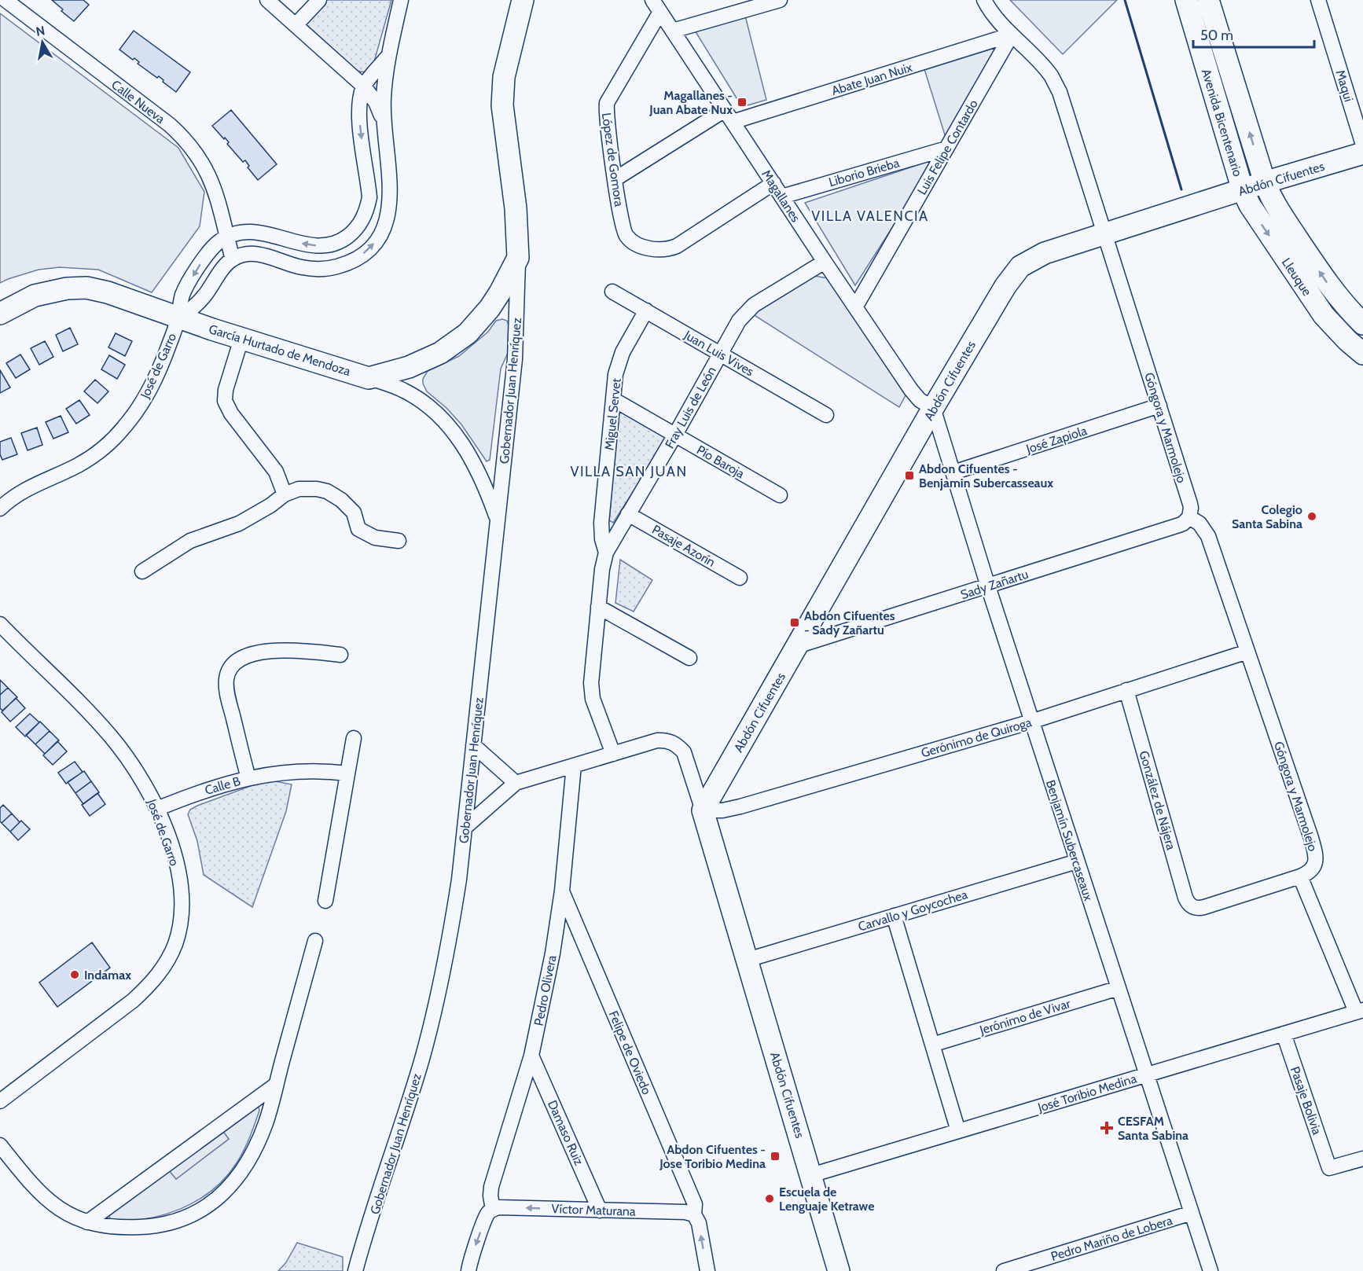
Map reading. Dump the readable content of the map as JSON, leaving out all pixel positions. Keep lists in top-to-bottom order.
{
  "streets": {
    "street": [
      "Abate Juan Nuix",
      "Maqui",
      "Calle Nueva",
      "Avenida Bicentenario",
      "Luis Felipe Contardo",
      "López de Gomora",
      "Liborio Brieba",
      "Abdón Cifuentes",
      "Magallanes",
      "Lleuque",
      "García Hurtado de Mendoza",
      "Juan Luis Vives",
      "José de Garro",
      "Gobernador Juan Henríquez",
      "Fray Luis de León",
      "Miguel Servet",
      "Góngora y Marmolejo",
      "José Zapiola",
      "Pío Baroja",
      "Pasaje Azorín",
      "Sady Zañartu",
      "Gerónimo de Quiroga",
      "Calle B",
      "González de Nájera",
      "Benjamín Subercaseaux",
      "Carvallo y Goycochea",
      "Pedro Olivera",
      "Jerónimo de Vivar",
      "Felipe de Oviedo",
      "José Toribio Medina",
      "Pasaje Bolivia",
      "Damaso Ruiz",
      "Víctor Maturana",
      "Pedro Mariño de Lobera"
    ]
  },
  "crossings": [
    ["Abate Juan Nuix", "Luis Felipe Contardo"],
    ["Abate Juan Nuix", "López de Gomora"],
    ["Abate Juan Nuix", "Magallanes"],
    ["Abate Juan Nuix", "Góngora y Marmolejo"],
    ["Calle Nueva", "José de Garro"],
    ["Avenida Bicentenario", "Abdón Cifuentes"],
    ["Avenida Bicentenario", "Lleuque"],
    ["Luis Felipe Contardo", "Liborio Brieba"],
    ["Luis Felipe Contardo", "Magallanes"],
    ["Luis Felipe Contardo", "Góngora y Marmolejo"],
    ["López de Gomora", "Magallanes"],
    ["Liborio Brieba", "Magallanes"],
    ["Abdón Cifuentes", "Magallanes"],
    ["Abdón Cifuentes", "Lleuque"],
    ["Abdón Cifuentes", "Gobernador Juan Henríquez"],
    ["Abdón Cifuentes", "Fray Luis de León"],
    ["Abdón Cifuentes", "Góngora y Marmolejo"],
    ["Abdón Cifuentes", "Sady Zañartu"],
    ["Abdón Cifuentes", "Gerónimo de Quiroga"],
    ["Abdón Cifuentes", "Benjamín Subercaseaux"],
    ["Abdón Cifuentes", "Carvallo y Goycochea"],
    ["Abdón Cifuentes", "Pedro Olivera"],
    ["Abdón Cifuentes", "José Toribio Medina"],
    ["Magallanes", "Fray Luis de León"],
    ["Magallanes", "Benjamín Subercaseaux"],
    ["García Hurtado de Mendoza", "José de Garro"],
    ["García Hurtado de Mendoza", "Gobernador Juan Henríquez"],
    ["Juan Luis Vives", "Fray Luis de León"],
    ["Juan Luis Vives", "Miguel Servet"],
    ["José de Garro", "Calle B"],
    ["Fray Luis de León", "Miguel Servet"],
    ["Fray Luis de León", "Pío Baroja"],
    ["Fray Luis de León", "Pasaje Azorín"],
    ["Miguel Servet", "Pío Baroja"],
    ["Góngora y Marmolejo", "José Zapiola"],
    ["Góngora y Marmolejo", "Sady Zañartu"],
    ["Góngora y Marmolejo", "Gerónimo de Quiroga"],
    ["Góngora y Marmolejo", "González de Nájera"],
    ["José Zapiola", "Benjamín Subercaseaux"],
    ["Sady Zañartu", "Benjamín Subercaseaux"],
    ["Gerónimo de Quiroga", "González de Nájera"],
    ["Gerónimo de Quiroga", "Benjamín Subercaseaux"],
    ["Benjamín Subercaseaux", "Carvallo y Goycochea"],
    ["Benjamín Subercaseaux", "Jerónimo de Vivar"],
    ["Benjamín Subercaseaux", "José Toribio Medina"],
    ["Benjamín Subercaseaux", "Pedro Mariño de Lobera"],
    ["Pedro Olivera", "Felipe de Oviedo"],
    ["Pedro Olivera", "Damaso Ruiz"],
    ["Pedro Olivera", "Víctor Maturana"],
    ["Felipe de Oviedo", "Víctor Maturana"],
    ["José Toribio Medina", "Pasaje Bolivia"],
    ["Damaso Ruiz", "Víctor Maturana"]
  ],
  "one_way": ["Víctor Maturana"],
  "districts": ["VILLA VALENCIA", "VILLA SAN JUAN"],
  "places": {
    "transit": [
      "Magallanes - Juan Abate Nux",
      "Abdon Cifuentes - Benjamin Subercasseaux",
      "Abdon Cifuentes - Sady Zañartu",
      "Abdon Cifuentes - Jose Toribio Medina"
    ],
    "other": ["Colegio Santa Sabina", "Indamax", "Escuela de Lenguaje Ketrawe"],
    "health": ["CESFAM Santa Sabina"]
  },
  "scale_bar": "50 m",
  "north": "top"
}
